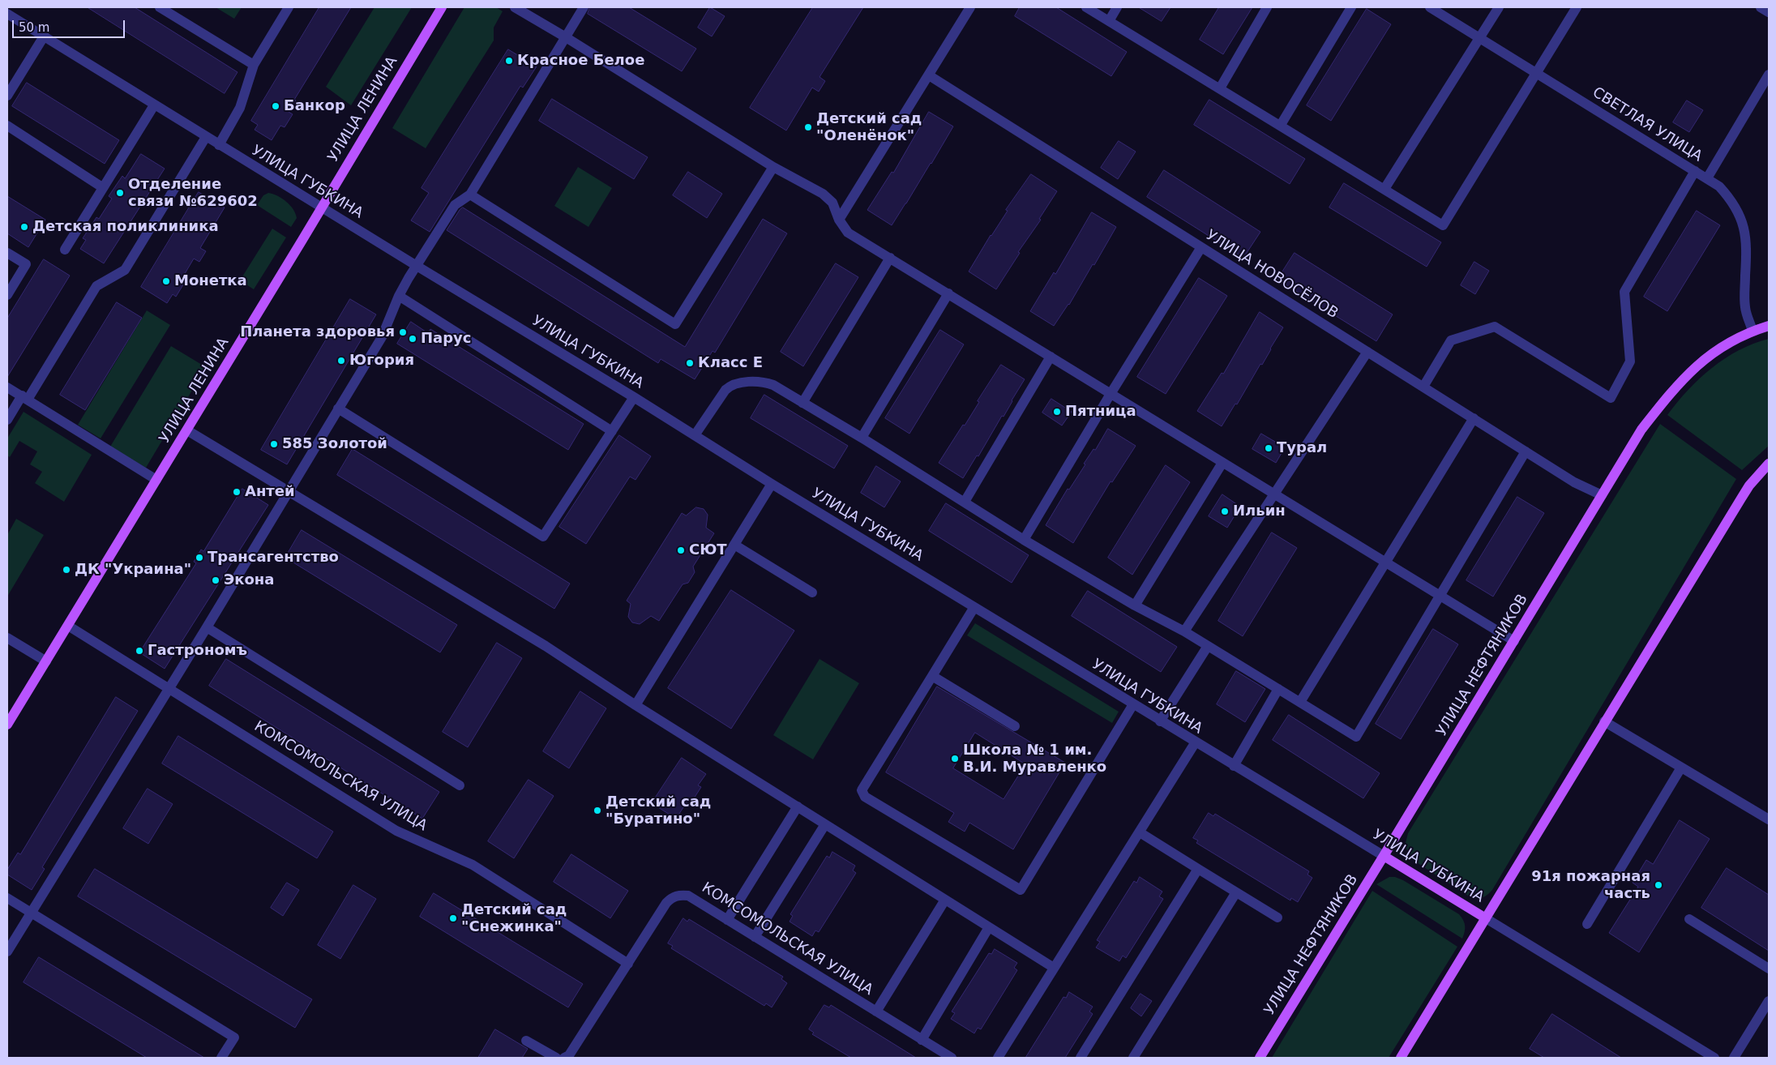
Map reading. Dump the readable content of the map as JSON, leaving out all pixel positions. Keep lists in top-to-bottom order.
{
  "streets": {
    "main road": ["УЛИЦА ЛЕНИНА", "УЛИЦА ГУБКИНА", "УЛИЦА НЕФТЯНИКОВ"],
    "street": ["СВЕТЛАЯ УЛИЦА", "УЛИЦА НОВОСЁЛОВ", "КОМСОМОЛЬСКАЯ УЛИЦА"]
  },
  "crossings": [
    ["УЛИЦА ЛЕНИНА", "УЛИЦА ГУБКИНА"],
    ["УЛИЦА ЛЕНИНА", "КОМСОМОЛЬСКАЯ УЛИЦА"],
    ["СВЕТЛАЯ УЛИЦА", "УЛИЦА НЕФТЯНИКОВ"],
    ["УЛИЦА ГУБКИНА", "УЛИЦА НЕФТЯНИКОВ"],
    ["УЛИЦА НОВОСЁЛОВ", "УЛИЦА НЕФТЯНИКОВ"]
  ],
  "places": [
    "Красное Белое",
    "Банкор",
    "Детский сад \"Оленёнок\"",
    "Отделение связи №629602",
    "Детская поликлиника",
    "Монетка",
    "Планета здоровья",
    "Парус",
    "Югория",
    "Класс Е",
    "Пятница",
    "585 Золотой",
    "Турал",
    "Антей",
    "Ильин",
    "СЮТ",
    "Трансагентство",
    "ДК \"Украина\"",
    "Экона",
    "Гастрономъ",
    "Школа № 1 им. В.И. Муравленко",
    "Детский сад \"Буратино\"",
    "91я пожарная часть",
    "Детский сад \"Снежинка\""
  ],
  "scale_bar": "50 m"
}
